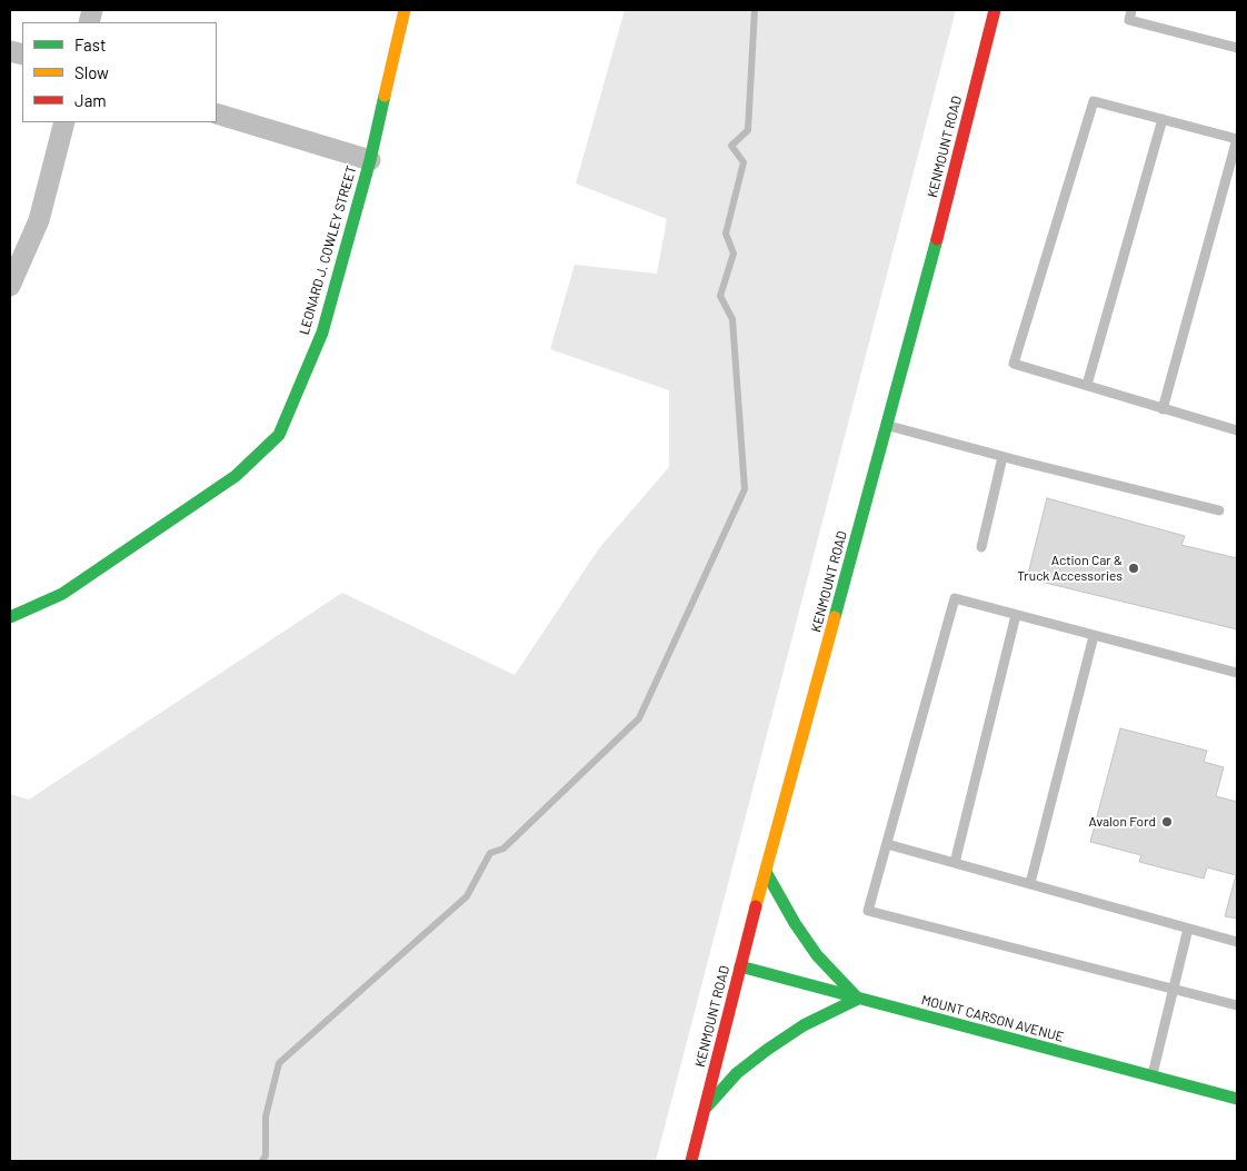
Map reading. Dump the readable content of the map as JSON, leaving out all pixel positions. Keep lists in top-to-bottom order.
{
  "streets": {
    "main road": ["KENMOUNT ROAD", "LEONARD J. COWLEY STREET", "MOUNT CARSON AVENUE"]
  },
  "crossings": [
    ["KENMOUNT ROAD", "MOUNT CARSON AVENUE"]
  ],
  "places": ["Action Car & Truck Accessories", "Avalon Ford"],
  "legend": ["Fast", "Slow", "Jam"]
}
